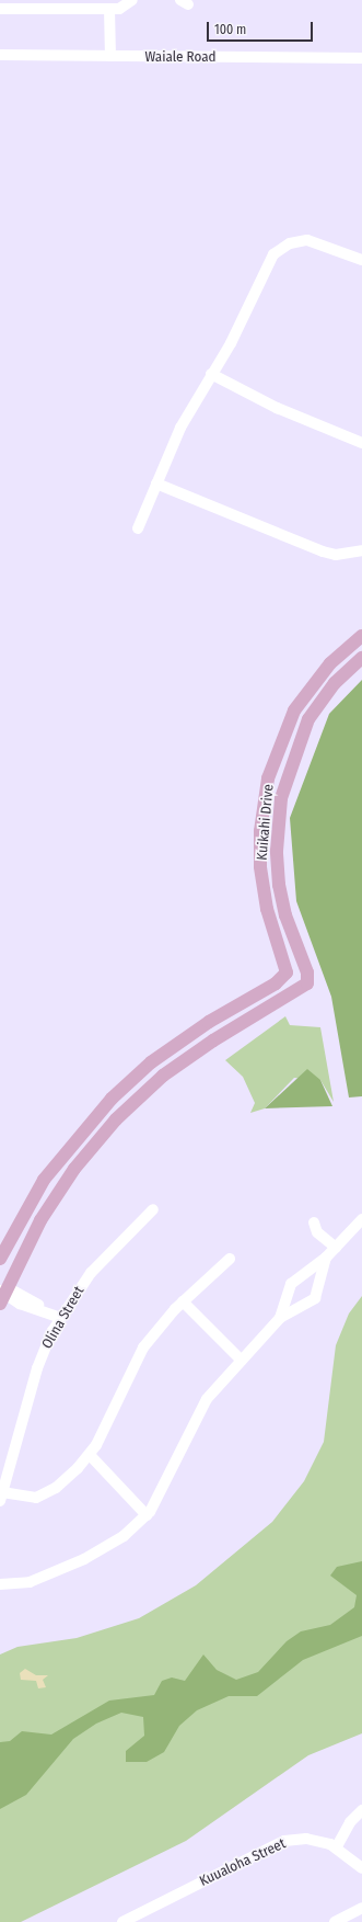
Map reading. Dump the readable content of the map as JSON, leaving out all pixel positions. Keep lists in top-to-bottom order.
{
  "streets": {
    "main road": ["Kuikahi Drive"],
    "street": ["Waiale Road", "Olina Street", "Kuualoha Street"]
  },
  "scale_bar": "100 m"
}
